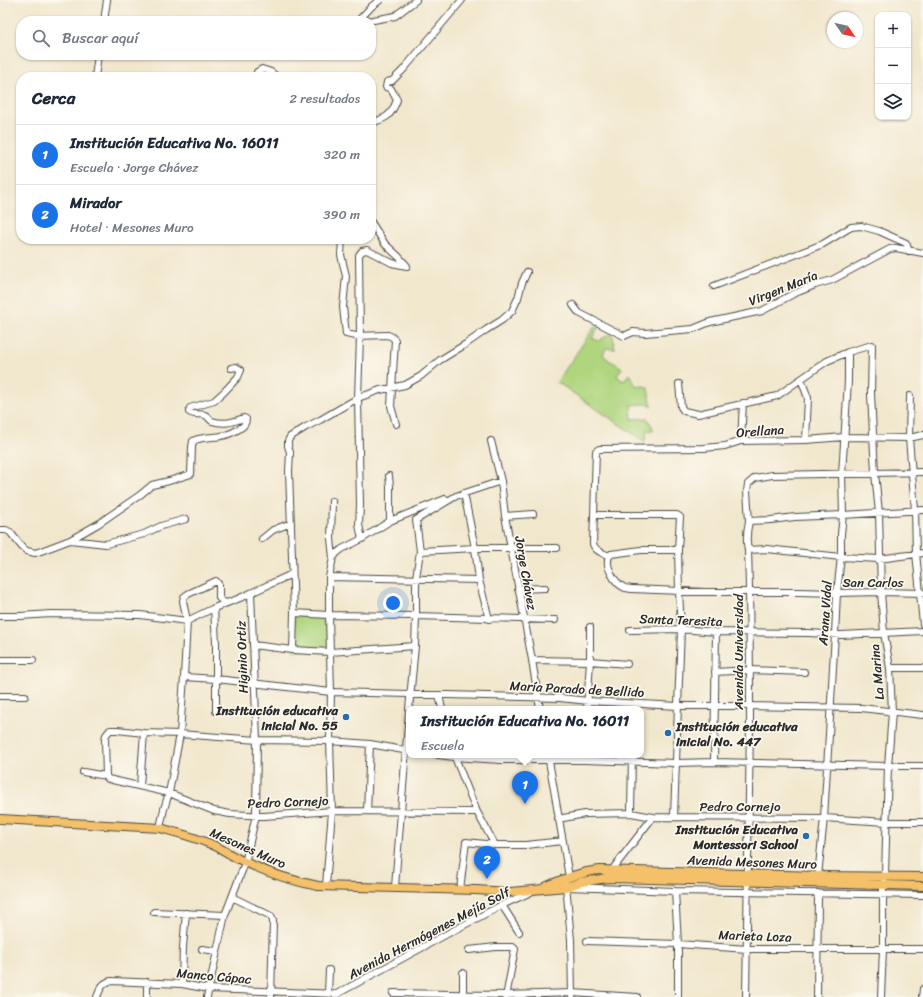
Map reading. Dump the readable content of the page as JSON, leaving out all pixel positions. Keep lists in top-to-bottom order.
{
  "streets": {
    "highway": ["Mesones Muro", "Avenida Mesones Muro"],
    "street": [
      "Virgen María",
      "Orellana",
      "Jorge Chávez",
      "San Carlos",
      "Arana Vidal",
      "Santa Teresita",
      "Avenida Universidad",
      "Higinio Ortiz",
      "La Marina",
      "María Parado de Bellido",
      "Pedro Cornejo",
      "Avenida Hermógenes Mejía Solf",
      "Marieta Loza",
      "Manco Cápac"
    ]
  },
  "crossings": [
    ["Orellana", "Arana Vidal"],
    ["Orellana", "La Marina"],
    ["Jorge Chávez", "María Parado de Bellido"],
    ["San Carlos", "Arana Vidal"],
    ["San Carlos", "Avenida Universidad"],
    ["San Carlos", "La Marina"],
    ["Arana Vidal", "Santa Teresita"],
    ["Arana Vidal", "Avenida Universidad"],
    ["Arana Vidal", "La Marina"],
    ["Arana Vidal", "María Parado de Bellido"],
    ["Arana Vidal", "Pedro Cornejo"],
    ["Arana Vidal", "Avenida Mesones Muro"],
    ["Santa Teresita", "Avenida Universidad"],
    ["Santa Teresita", "La Marina"],
    ["Avenida Universidad", "María Parado de Bellido"],
    ["Avenida Universidad", "Pedro Cornejo"],
    ["Avenida Universidad", "Avenida Mesones Muro"],
    ["Avenida Universidad", "Marieta Loza"],
    ["Higinio Ortiz", "María Parado de Bellido"],
    ["Higinio Ortiz", "Pedro Cornejo"],
    ["Higinio Ortiz", "Mesones Muro"],
    ["Higinio Ortiz", "Manco Cápac"],
    ["La Marina", "María Parado de Bellido"],
    ["La Marina", "Pedro Cornejo"],
    ["La Marina", "Avenida Mesones Muro"],
    ["La Marina", "Marieta Loza"],
    ["Mesones Muro", "Avenida Mesones Muro"],
    ["Mesones Muro", "Avenida Hermógenes Mejía Solf"],
    ["Avenida Hermógenes Mejía Solf", "Manco Cápac"]
  ],
  "places": ["Institución educativa inicial No. 55", "Institución educativa inicial No. 447", "Institución Educativa Montessori School"],
  "north": "bottom right",
  "page": {
    "map_buttons": ["+", "−"],
    "search": "Buscar aquí",
    "heading": ["Cerca", "2 resultados"],
    "list": [
      {
        "mark": "1",
        "name": "Institución Educativa No. 16011",
        "note": "Escuela · Jorge Chávez",
        "value": "320 m"
      },
      {
        "mark": "2",
        "name": "Mirador",
        "note": "Hotel · Mesones Muro",
        "value": "390 m"
      }
    ],
    "popup": ["Institución Educativa No. 16011", "Escuela"],
    "pins": ["1", "2"]
  }
}
